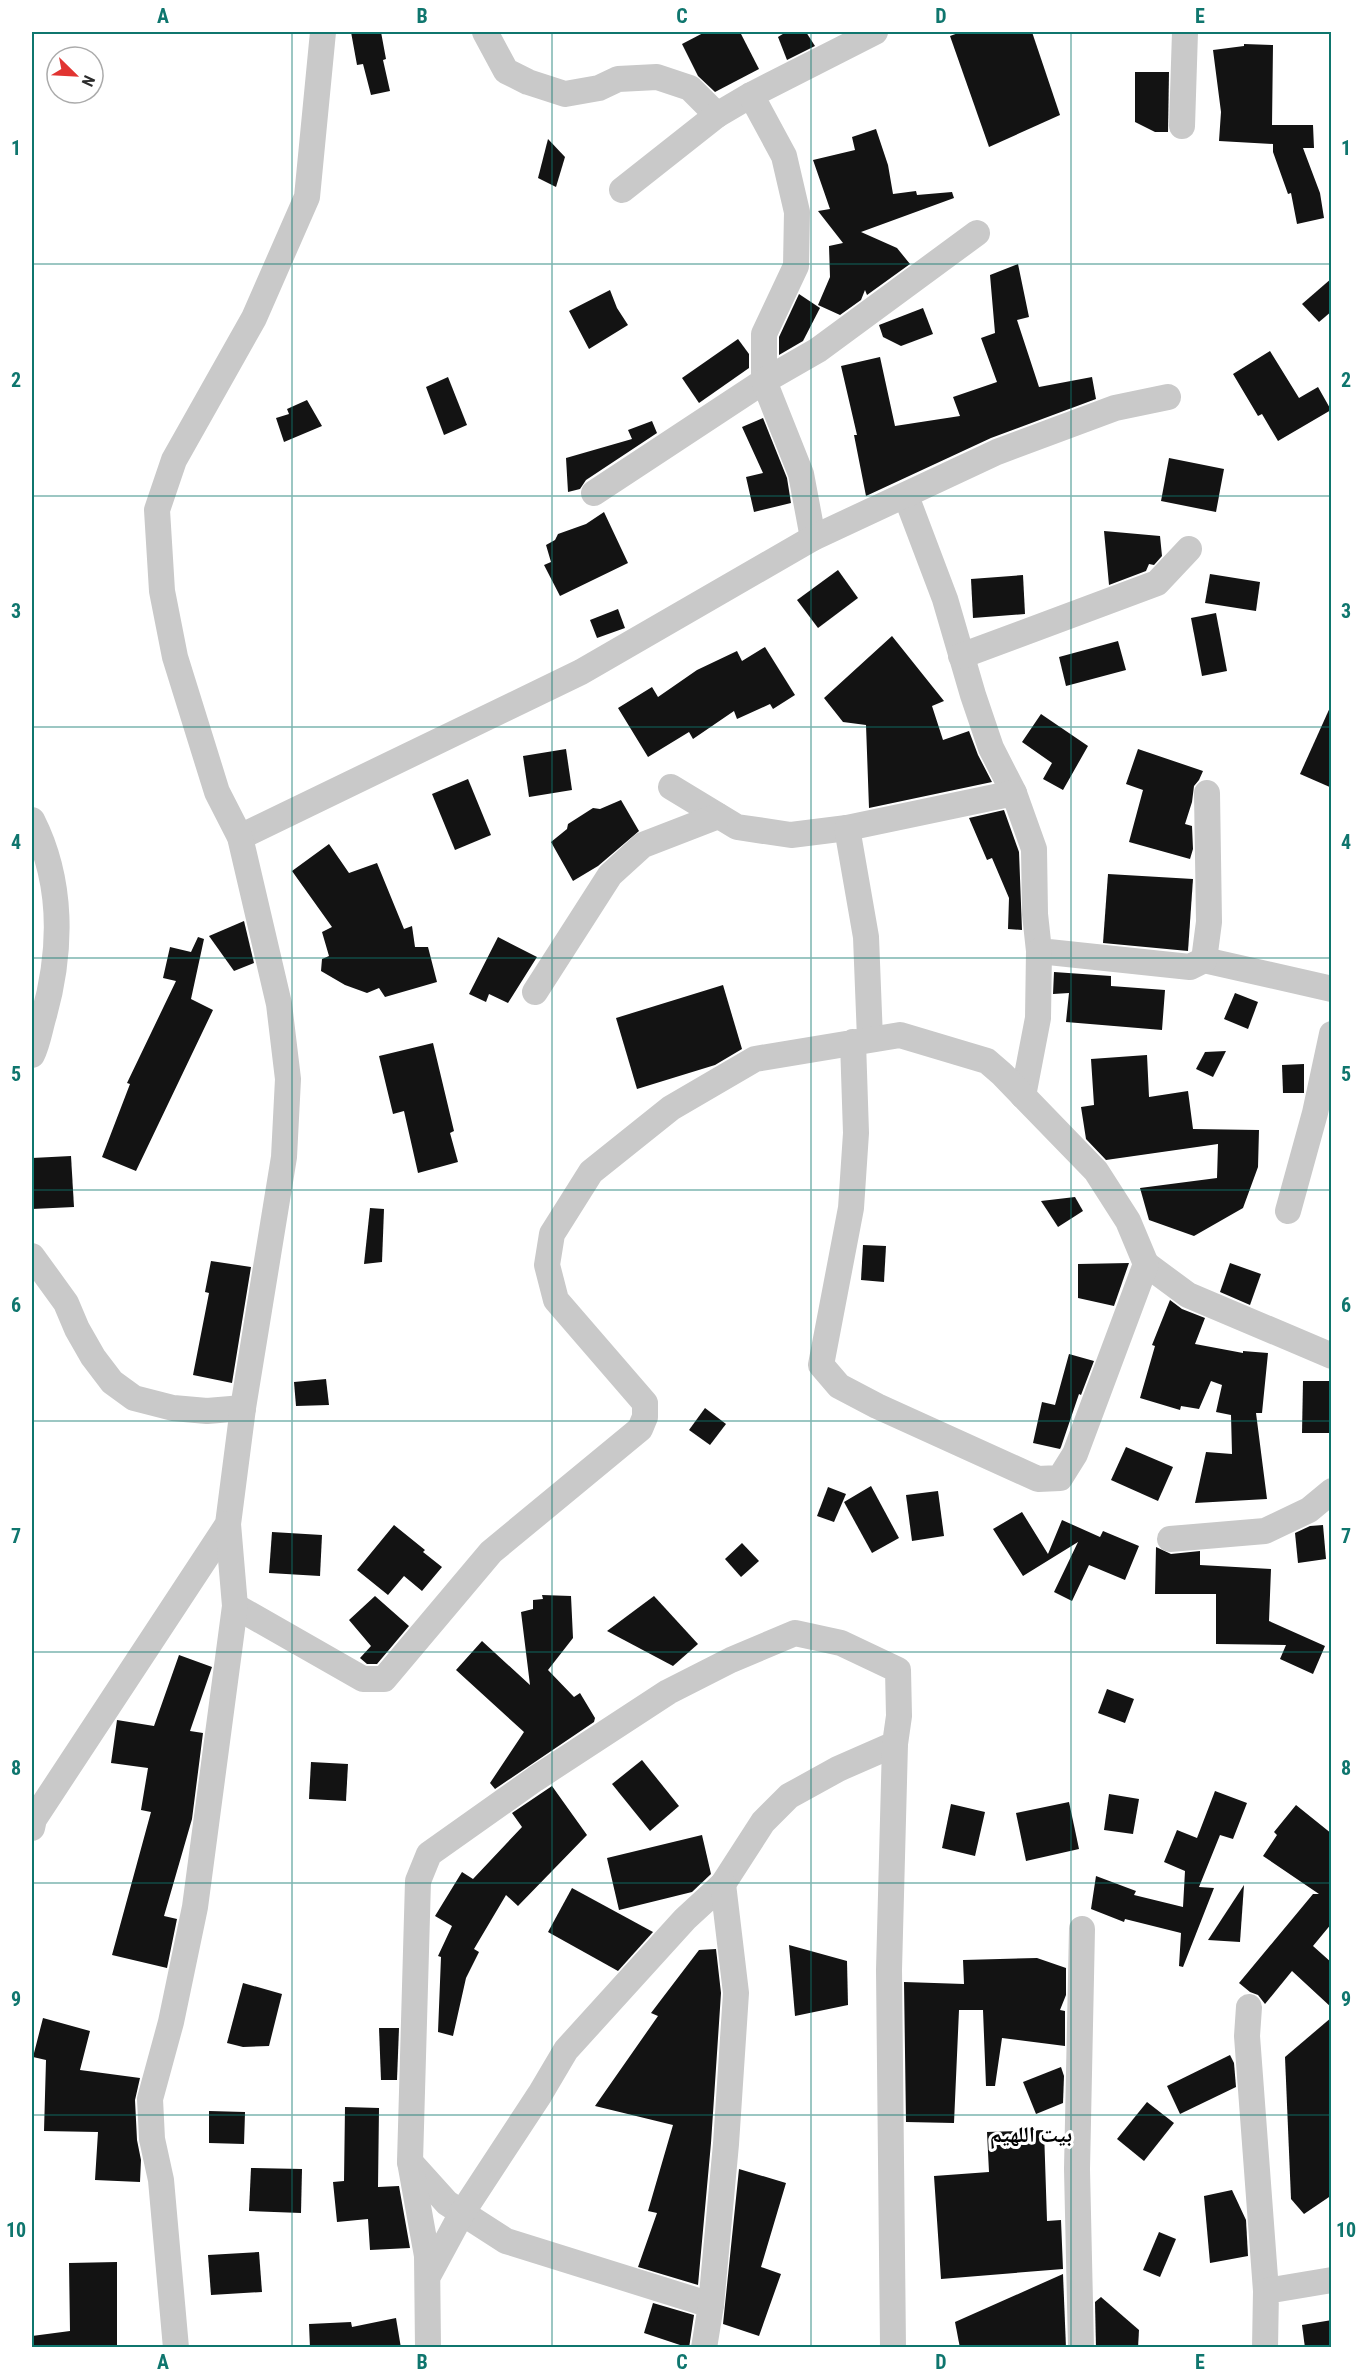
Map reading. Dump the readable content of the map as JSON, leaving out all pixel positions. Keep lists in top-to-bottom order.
{
  "districts": ["بيت اللهيم"],
  "north": "bottom right",
  "grid": {
    "columns": [
      "A",
      "B",
      "C",
      "D",
      "E"
    ],
    "rows": [
      "1",
      "2",
      "3",
      "4",
      "5",
      "6",
      "7",
      "8",
      "9",
      "10"
    ]
  }
}
